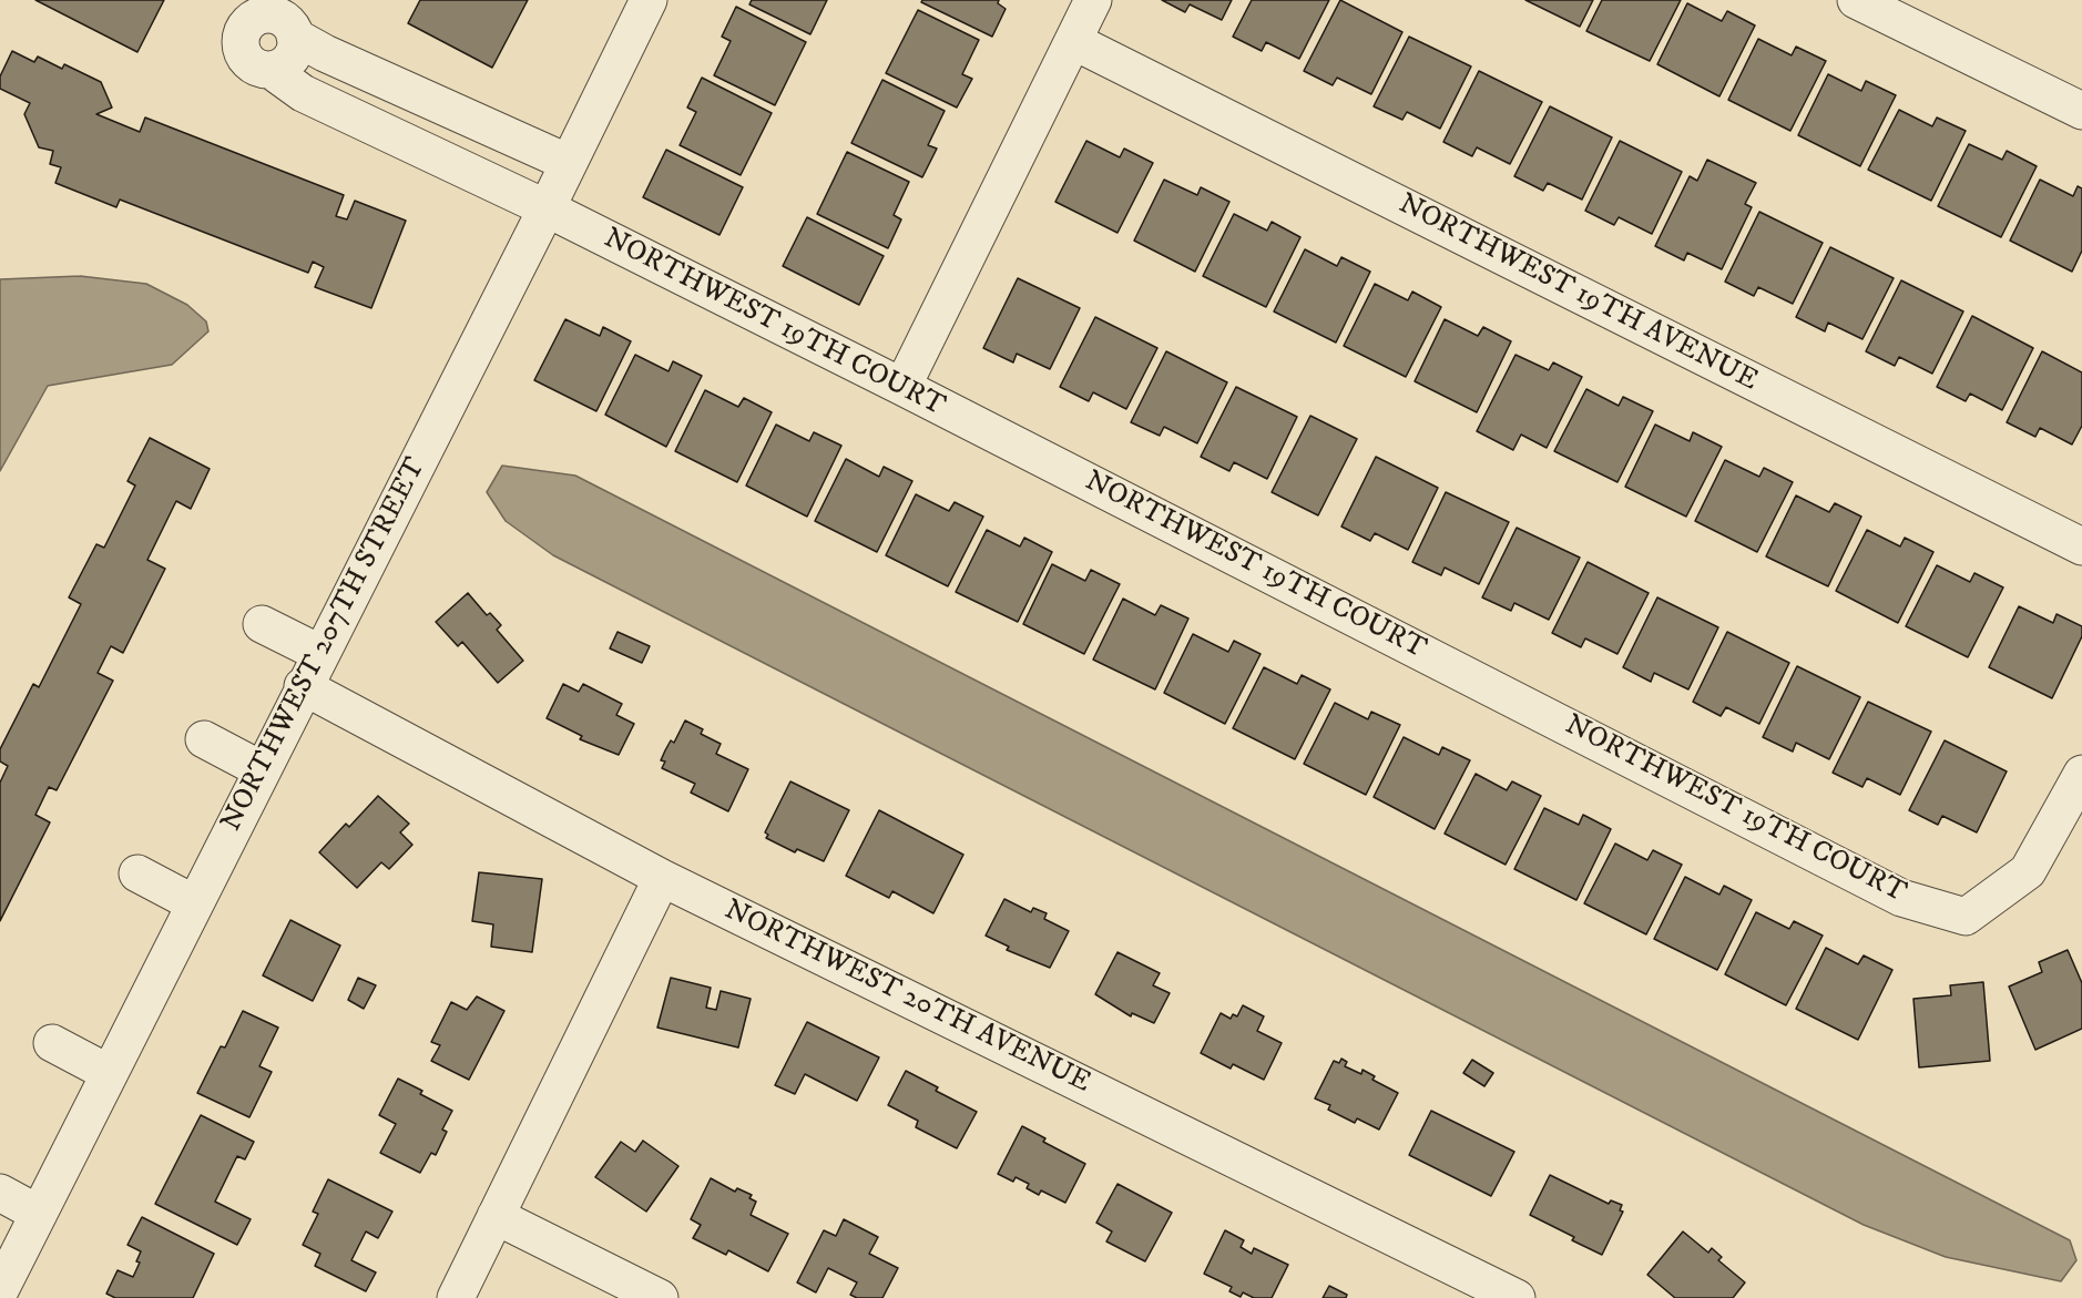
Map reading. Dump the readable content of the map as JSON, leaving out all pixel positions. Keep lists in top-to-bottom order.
{
  "streets": {
    "street": [
      "NORTHWEST 19TH AVENUE",
      "NORTHWEST 19TH COURT",
      "NORTHWEST 207TH STREET",
      "NORTHWEST 20TH AVENUE"
    ]
  },
  "crossings": [
    ["NORTHWEST 19TH COURT", "NORTHWEST 207TH STREET"],
    ["NORTHWEST 207TH STREET", "NORTHWEST 20TH AVENUE"]
  ]
}
